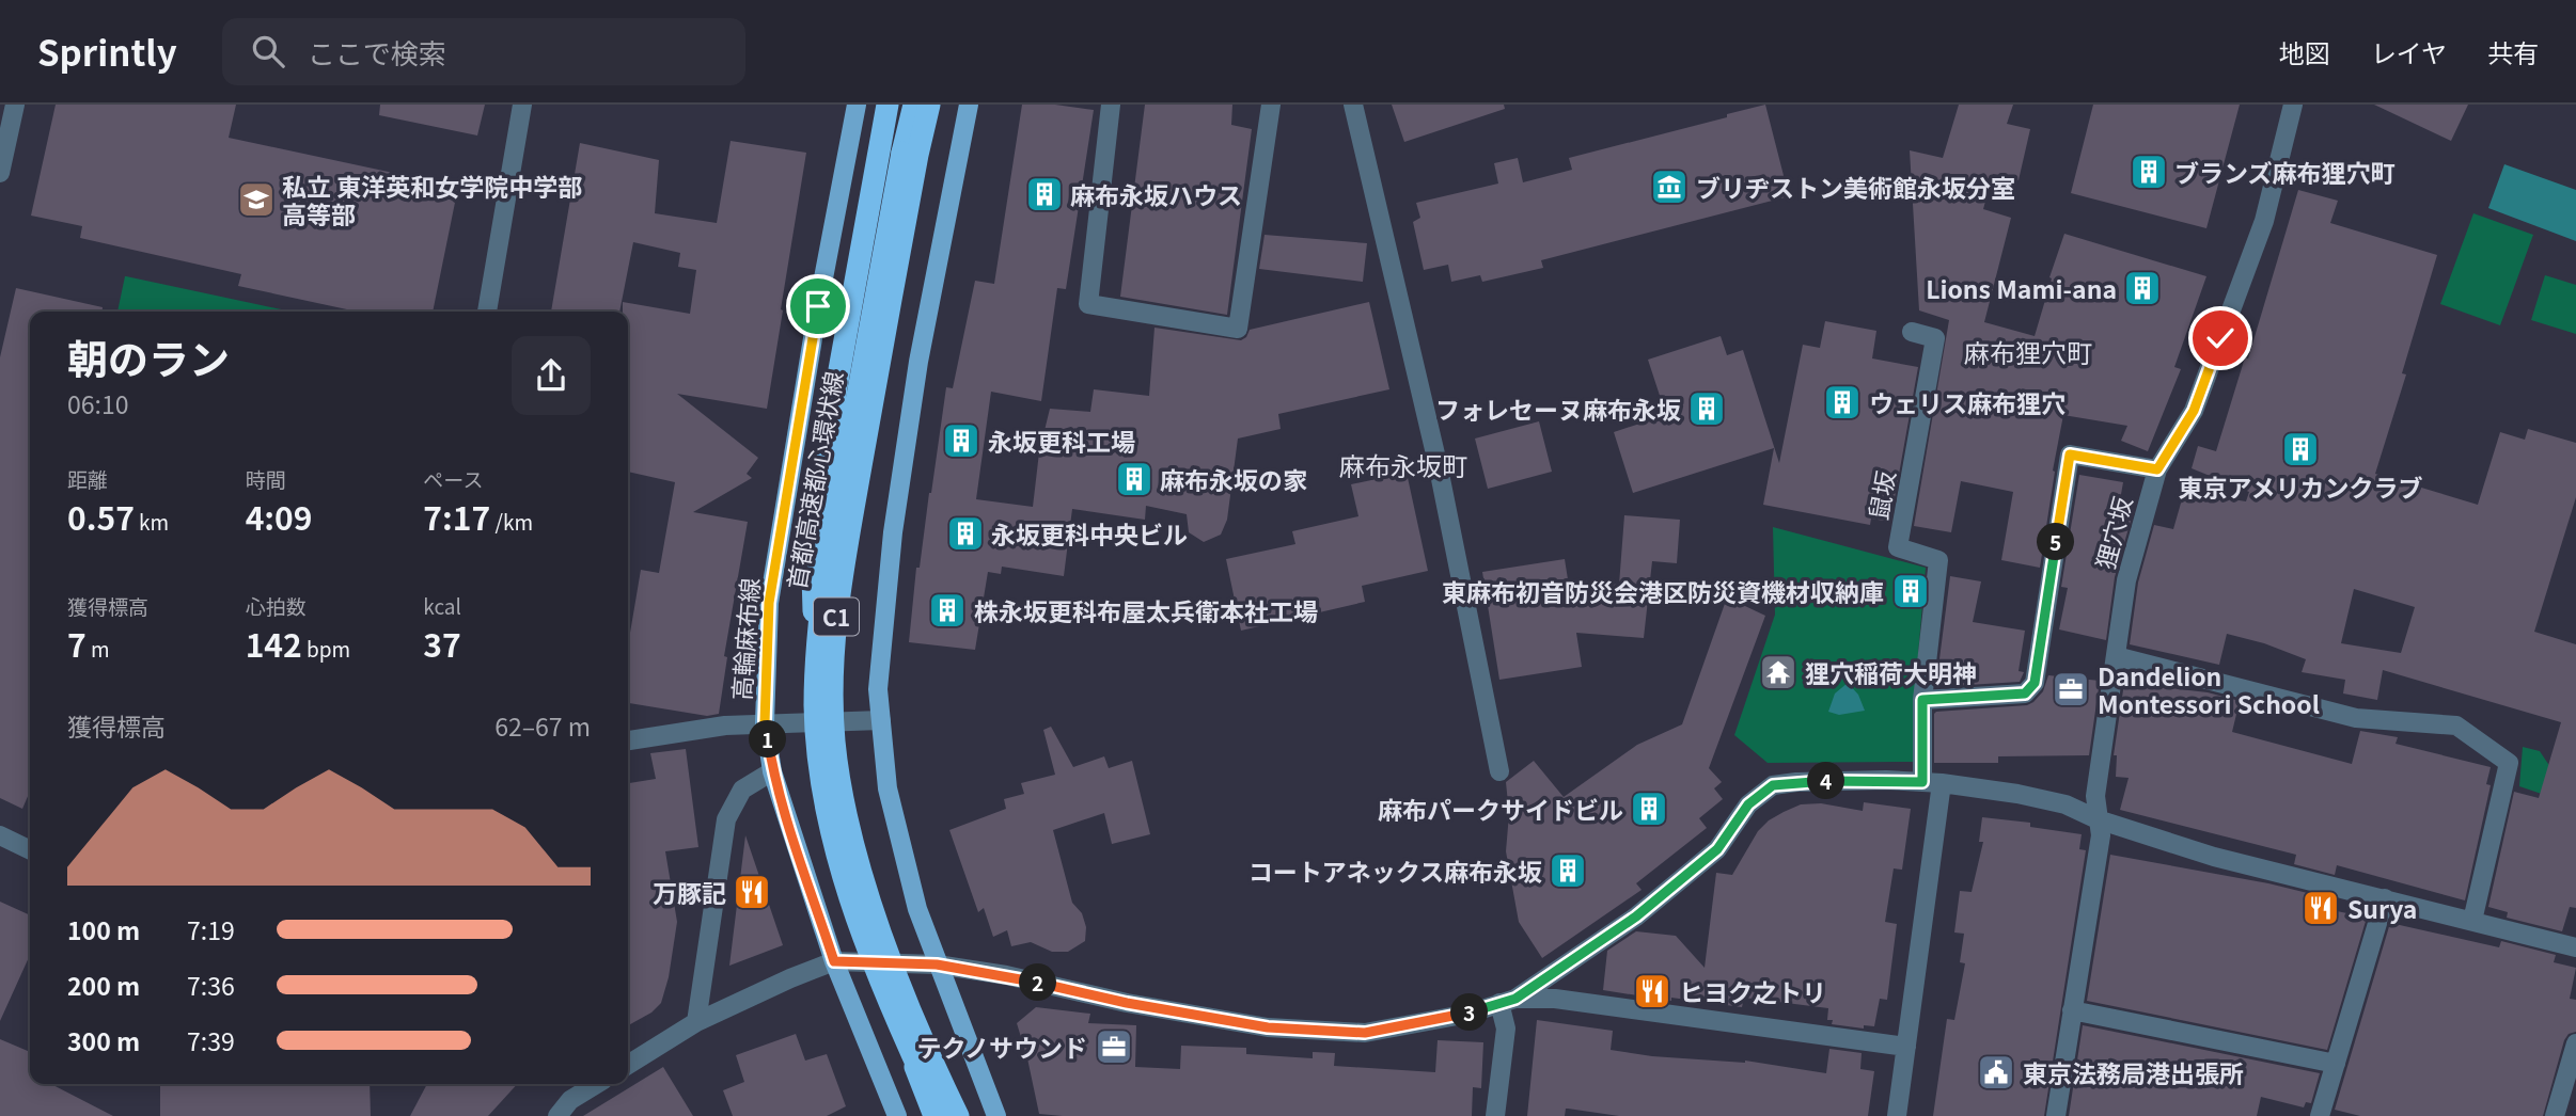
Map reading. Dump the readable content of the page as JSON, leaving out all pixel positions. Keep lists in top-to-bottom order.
{
  "streets": {
    "highway": ["首都高速都心環状線", "C1"],
    "main road": ["高輪麻布線"],
    "street": ["鼠坂", "狸穴坂"]
  },
  "districts": ["麻布狸穴町", "麻布永坂町"],
  "places": {
    "building": [
      "ブランズ麻布狸穴町",
      "麻布永坂ハウス",
      "Lions Mami-ana",
      "ウェリス麻布狸穴",
      "フォレセーヌ麻布永坂",
      "永坂更科工場",
      "東京アメリカンクラブ",
      "麻布永坂の家",
      "永坂更科中央ビル",
      "東麻布初音防災会港区防災資機材収納庫",
      "株永坂更科布屋太兵衛本社工場",
      "麻布パークサイドビル",
      "コートアネックス麻布永坂"
    ],
    "museum": ["ブリヂストン美術館永坂分室"],
    "school or university": ["私立 東洋英和女学院中学部 高等部"],
    "temple": ["狸穴稲荷大明神"],
    "office": ["Dandelion Montessori School", "テクノサウンド"],
    "restaurant": ["万豚記", "Surya", "ヒヨク之トリ"],
    "public building": ["東京法務局港出張所"]
  },
  "page": {
    "header": "Sprintly",
    "search": "ここで検索",
    "nav": ["地図", "レイヤ", "共有"],
    "heading": ["朝のラン", "06:10"],
    "stats": [
      ["距離", "0.57 km"],
      ["時間", "4:09"],
      ["ペース", "7:17 /km"],
      ["獲得標高", "7 m"],
      ["心拍数", "142 bpm"],
      ["kcal", "37"]
    ],
    "pins": [
      "5",
      "1",
      "4",
      "2",
      "3"
    ],
    "chart": ["獲得標高", "62–67 m"],
    "list": [
      {
        "name": "100 m",
        "note": "7:19"
      },
      {
        "name": "200 m",
        "note": "7:36"
      },
      {
        "name": "300 m",
        "note": "7:39"
      }
    ]
  }
}
